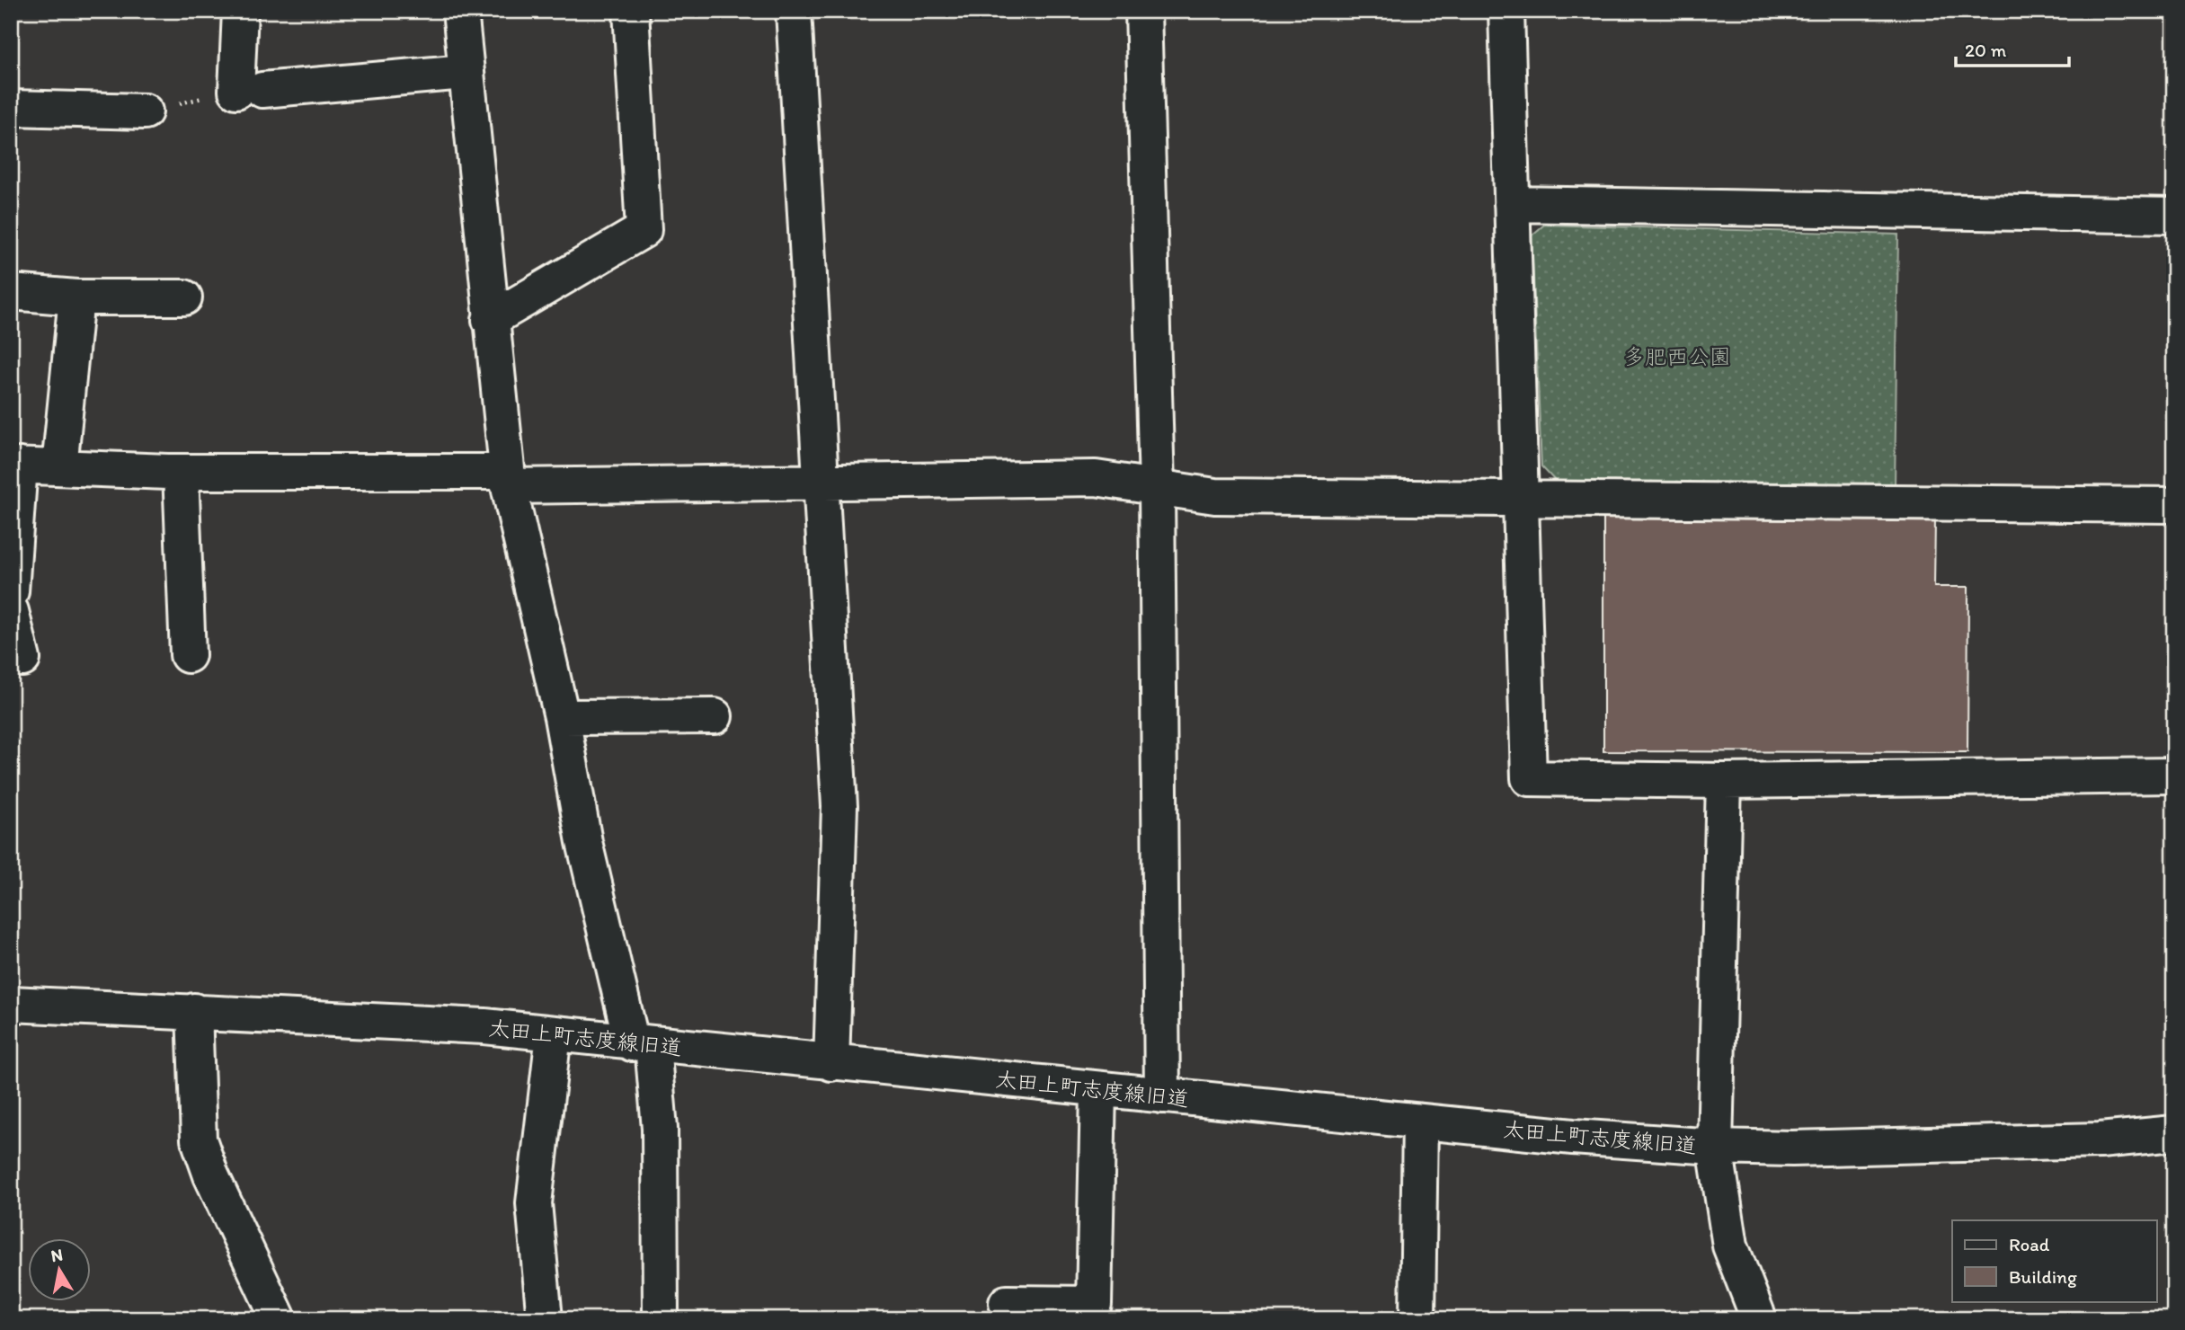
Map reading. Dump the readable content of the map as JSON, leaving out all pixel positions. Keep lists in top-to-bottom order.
{
  "streets": {
    "street": ["太田上町志度線旧道"]
  },
  "parks": ["多肥西公園"],
  "legend": ["Road", "Building"],
  "scale_bar": "20 m",
  "north": "top"
}
